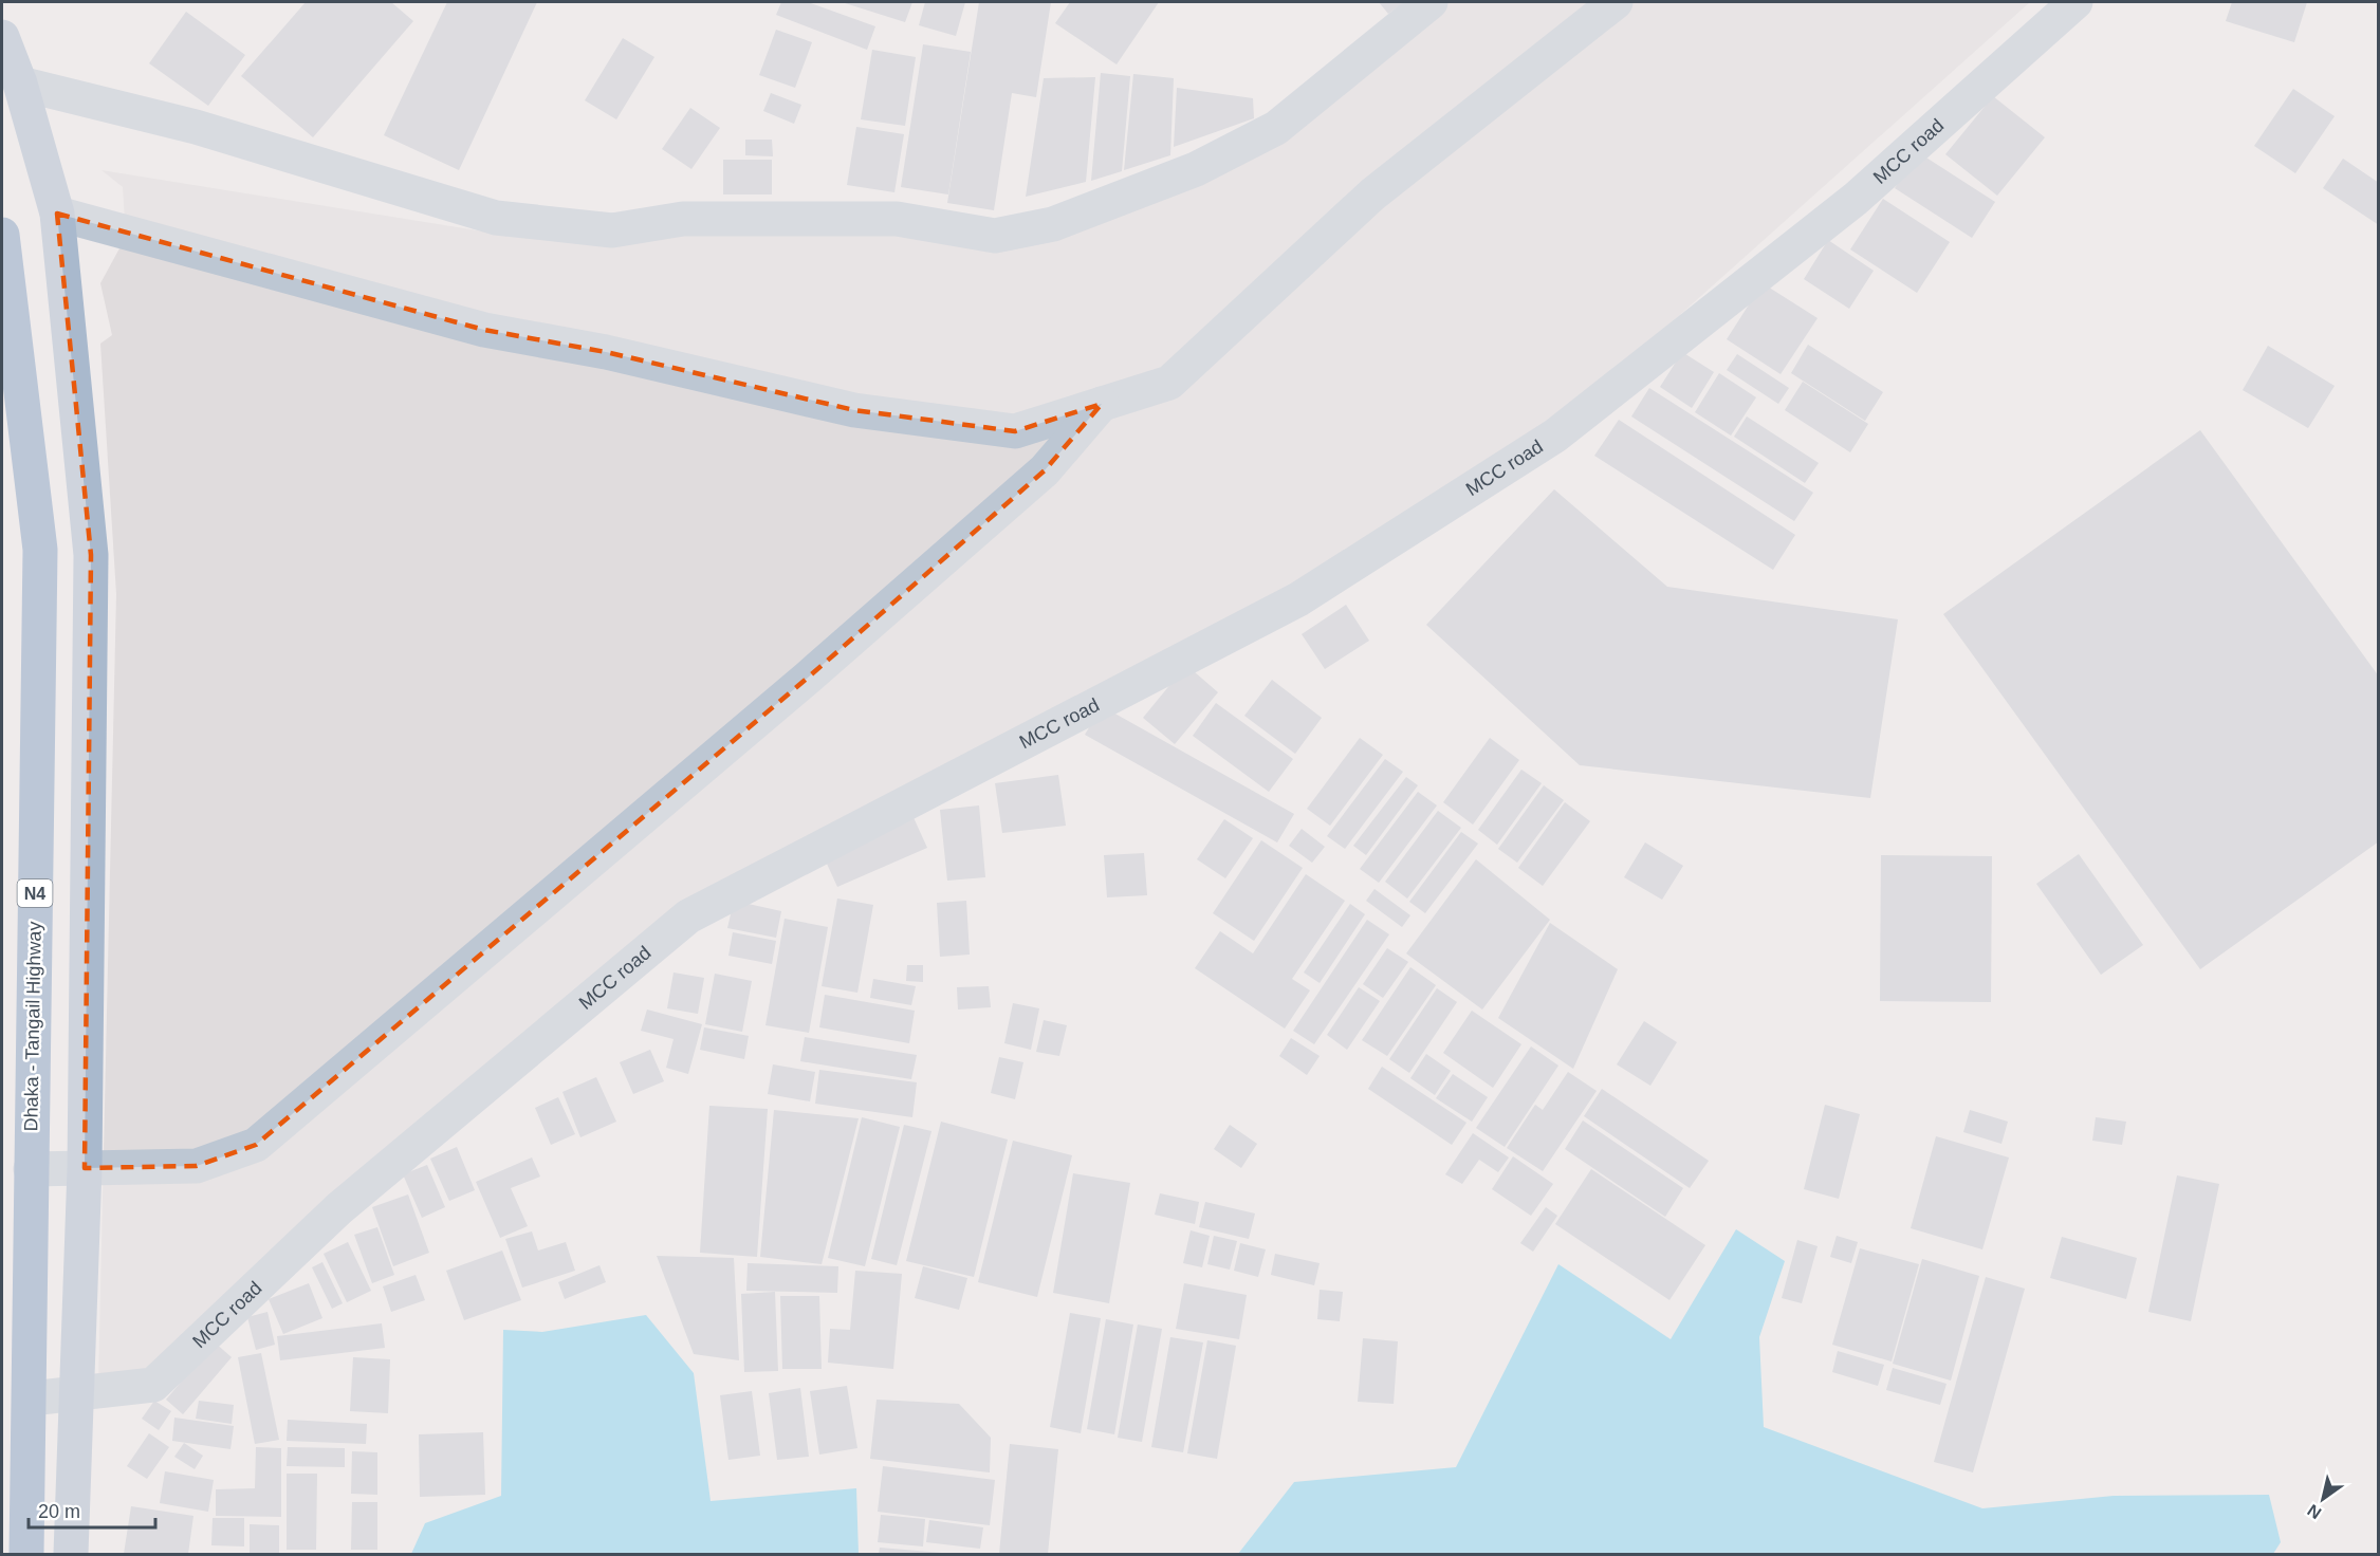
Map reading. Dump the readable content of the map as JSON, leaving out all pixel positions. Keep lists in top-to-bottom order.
{
  "streets": {
    "highway": ["N4", "Dhaka - Tangail Highway"],
    "street": ["MCC road"]
  },
  "crossings": [
    ["MCC road", "Dhaka - Tangail Highway"]
  ],
  "scale_bar": "20 m",
  "north": "bottom left"
}
